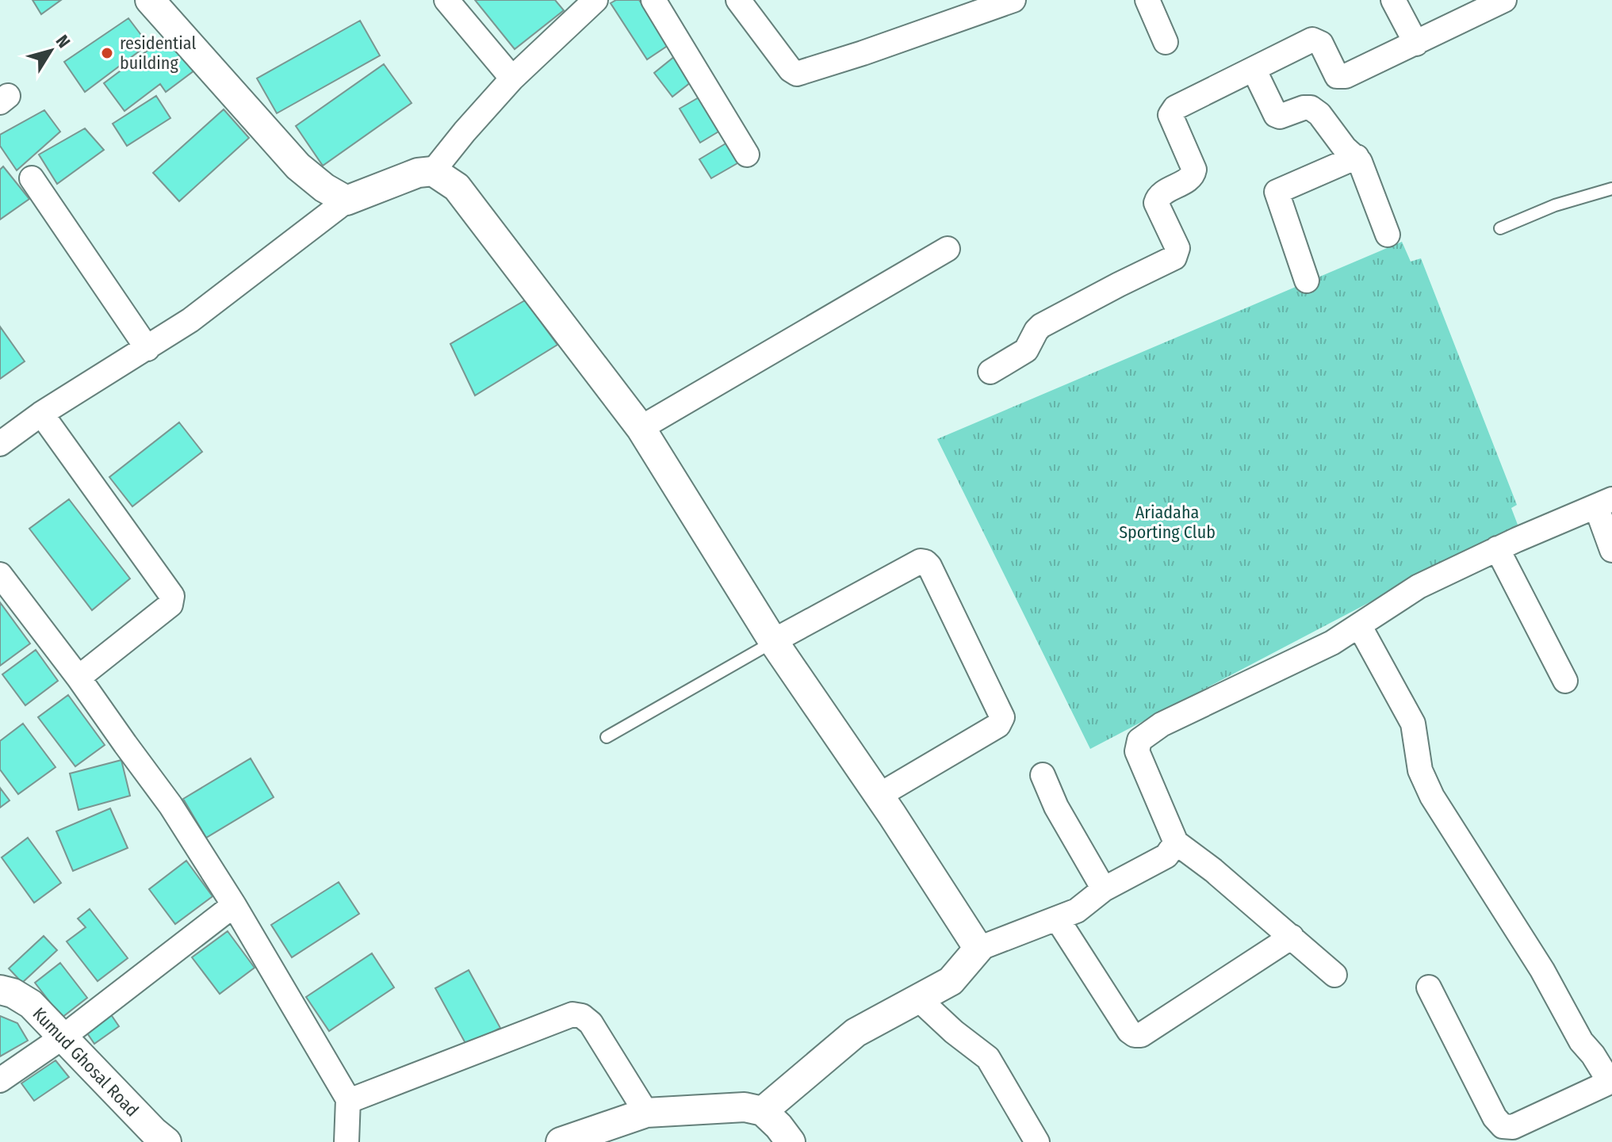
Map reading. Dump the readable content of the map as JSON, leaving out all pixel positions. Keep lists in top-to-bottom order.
{
  "streets": {
    "street": ["Kumud Ghosal Road"]
  },
  "parks": ["Ariadaha Sporting Club"],
  "places": ["residential building"],
  "north": "top right"
}
